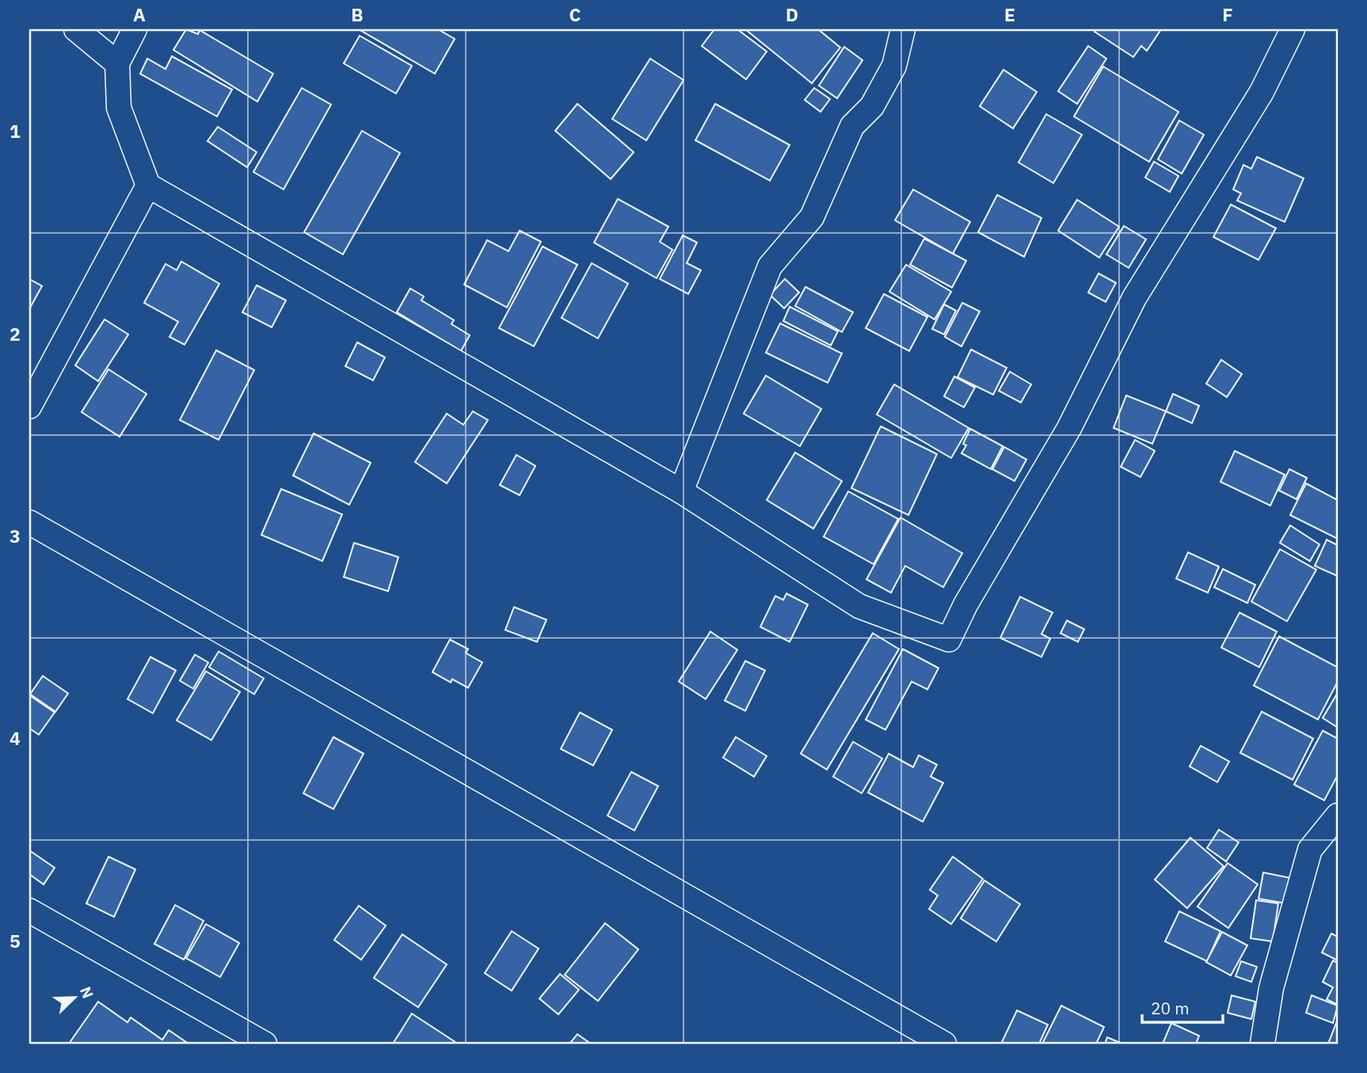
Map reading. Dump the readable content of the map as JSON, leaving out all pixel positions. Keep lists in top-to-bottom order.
{
  "scale_bar": "20 m",
  "north": "top right",
  "grid": {
    "columns": [
      "A",
      "B",
      "C",
      "D",
      "E",
      "F"
    ],
    "rows": [
      "1",
      "2",
      "3",
      "4",
      "5"
    ]
  }
}
